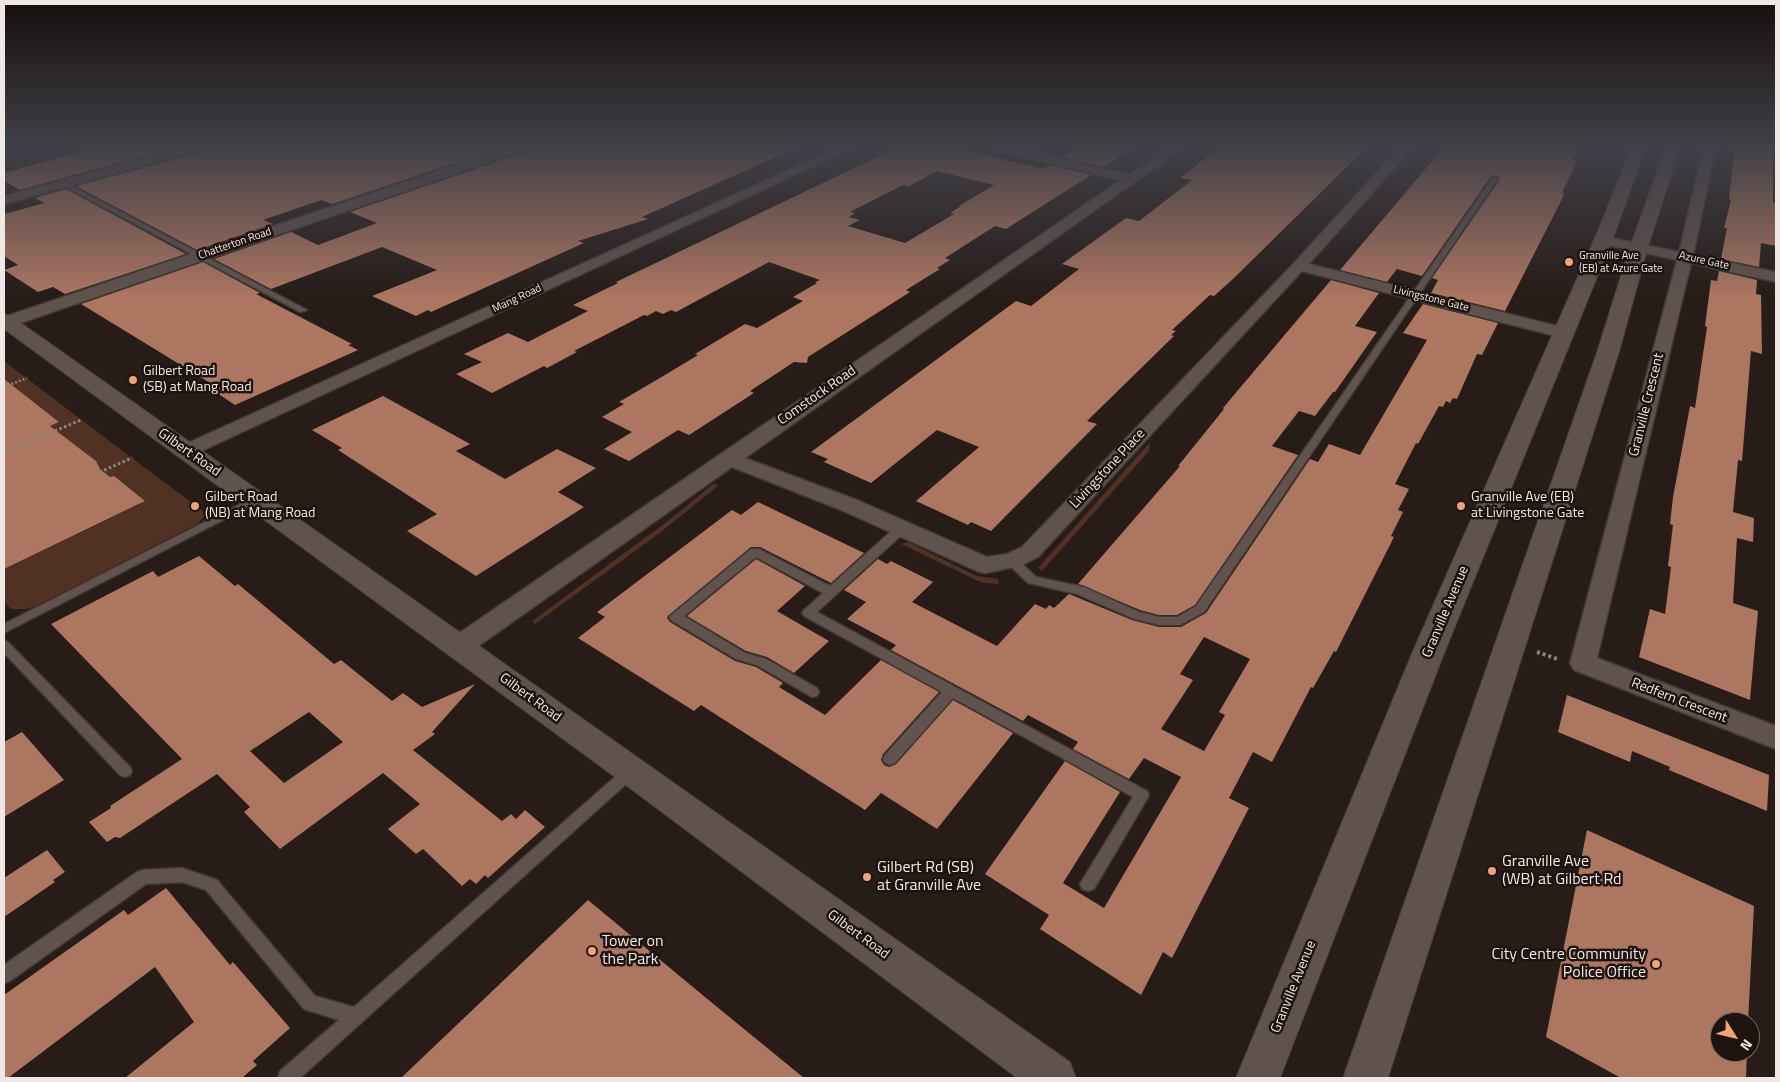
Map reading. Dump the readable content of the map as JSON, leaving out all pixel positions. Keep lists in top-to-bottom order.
{
  "streets": {
    "main road": ["Gilbert Road", "Granville Avenue"],
    "street": [
      "Chatterton Road",
      "Azure Gate",
      "Mang Road",
      "Livingstone Gate",
      "Comstock Road",
      "Granville Crescent",
      "Livingstone Place",
      "Redfern Crescent"
    ]
  },
  "crossings": [
    ["Chatterton Road", "Gilbert Road"],
    ["Azure Gate", "Granville Crescent"],
    ["Azure Gate", "Granville Avenue"],
    ["Mang Road", "Gilbert Road"],
    ["Livingstone Gate", "Livingstone Place"],
    ["Livingstone Gate", "Granville Avenue"],
    ["Comstock Road", "Gilbert Road"],
    ["Comstock Road", "Livingstone Place"],
    ["Granville Crescent", "Redfern Crescent"]
  ],
  "places": [
    "Granville Ave (EB) at Azure Gate",
    "Gilbert Road (SB) at Mang Road",
    "Gilbert Road (NB) at Mang Road",
    "Granville Ave (EB) at Livingstone Gate",
    "Granville Ave (WB) at Gilbert Rd",
    "Gilbert Rd (SB) at Granville Ave",
    "Tower on the Park",
    "City Centre Community Police Office"
  ],
  "north": "bottom right"
}
